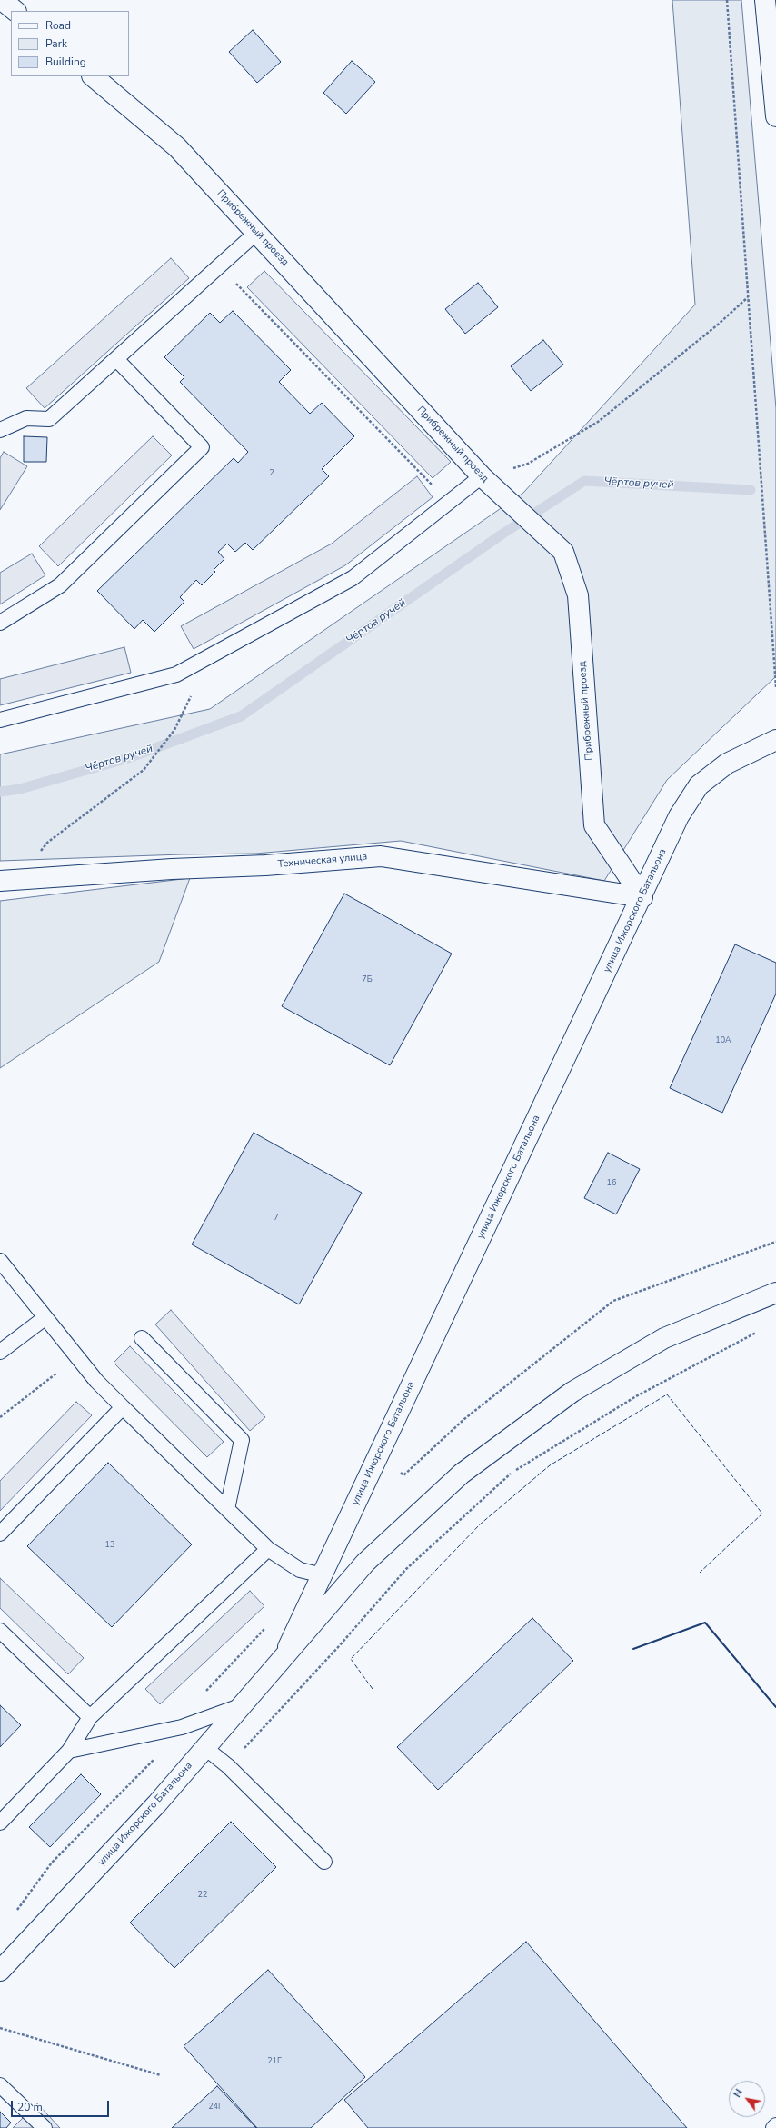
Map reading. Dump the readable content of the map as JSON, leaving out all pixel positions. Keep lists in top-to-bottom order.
{
  "streets": {
    "main road": ["Прибрежный проезд", "Техническая улица", "улица Ижорского Батальона"]
  },
  "crossings": [
    ["Прибрежный проезд", "Техническая улица"],
    ["Прибрежный проезд", "улица Ижорского Батальона"],
    ["Техническая улица", "улица Ижорского Батальона"]
  ],
  "water": ["Чёртов ручей"],
  "house_numbers": [
    "2",
    "7Б",
    "10А",
    "16",
    "7",
    "13",
    "22",
    "21Г",
    "24Г"
  ],
  "legend": ["Road", "Park", "Building"],
  "scale_bar": "20 m",
  "north": "top left"
}
